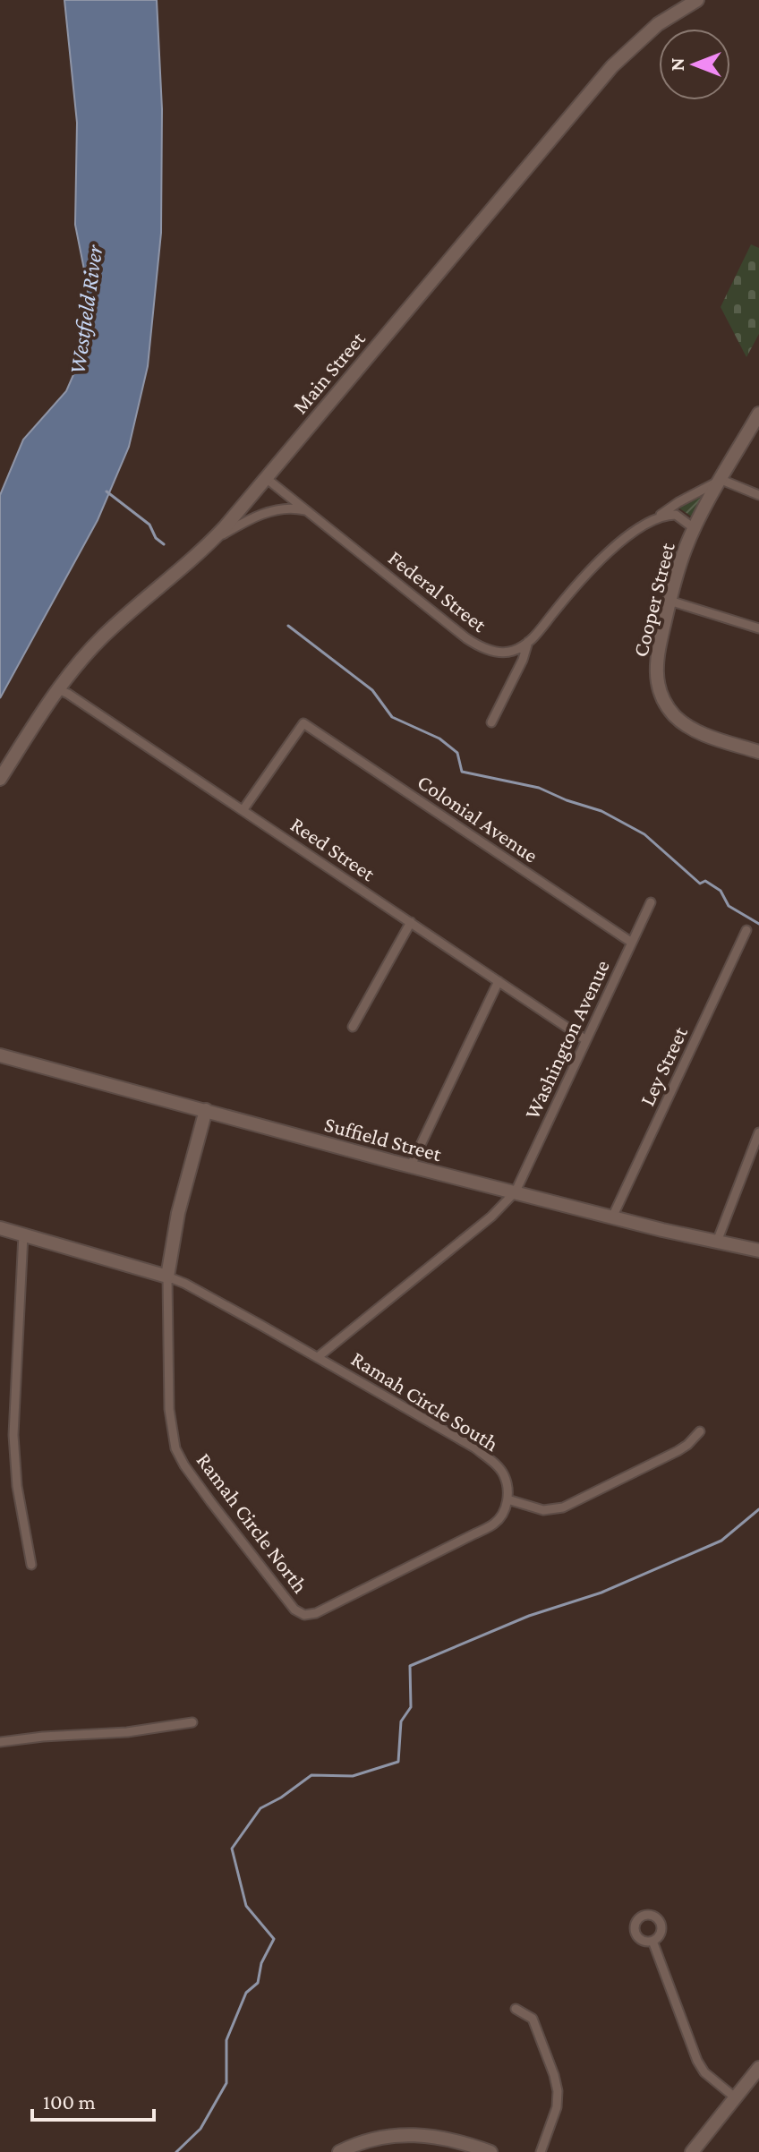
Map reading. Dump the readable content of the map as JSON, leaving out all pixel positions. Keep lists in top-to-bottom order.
{
  "streets": {
    "main road": ["Main Street", "Cooper Street", "Suffield Street"],
    "street": [
      "Federal Street",
      "Colonial Avenue",
      "Reed Street",
      "Washington Avenue",
      "Ley Street",
      "Ramah Circle South",
      "Ramah Circle North"
    ]
  },
  "crossings": [
    ["Main Street", "Federal Street"],
    ["Main Street", "Reed Street"],
    ["Colonial Avenue", "Reed Street"],
    ["Colonial Avenue", "Washington Avenue"],
    ["Reed Street", "Washington Avenue"],
    ["Washington Avenue", "Suffield Street"],
    ["Washington Avenue", "Ramah Circle South"],
    ["Ley Street", "Suffield Street"],
    ["Ramah Circle South", "Ramah Circle North"]
  ],
  "water": ["Westfield River"],
  "scale_bar": "100 m",
  "north": "left"
}
